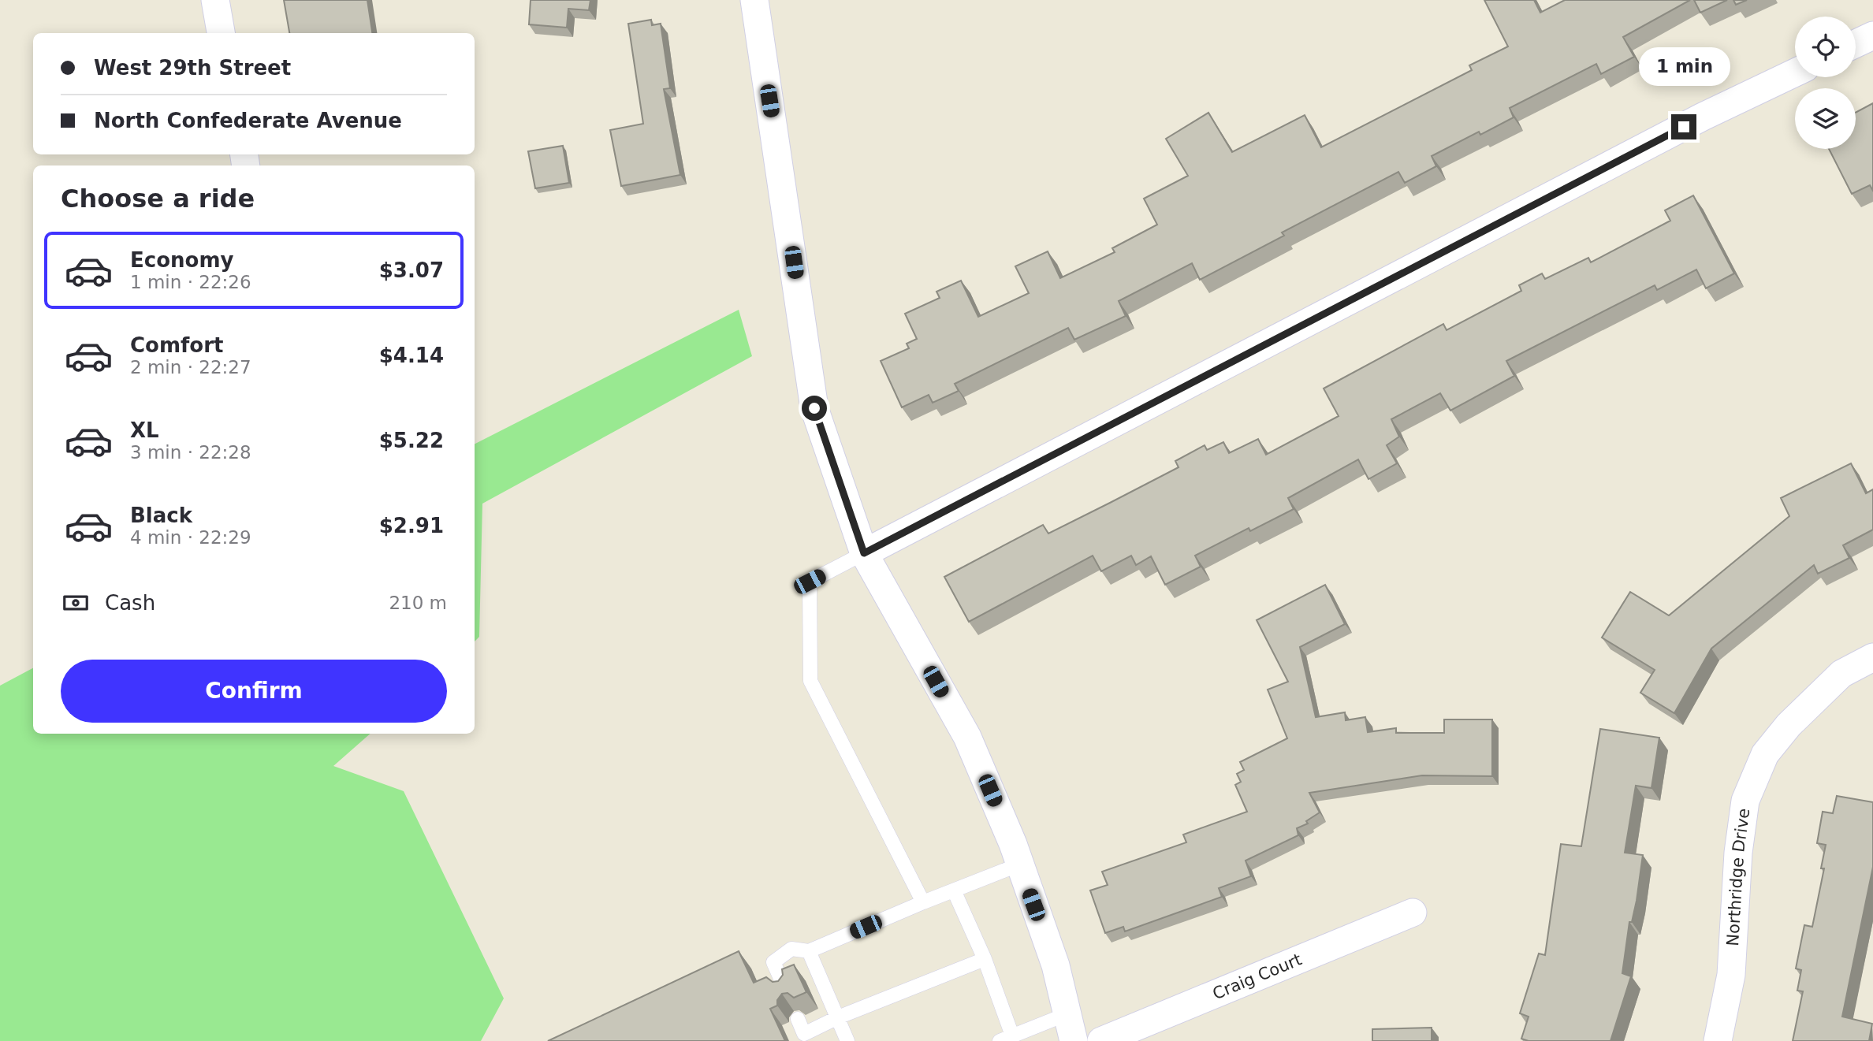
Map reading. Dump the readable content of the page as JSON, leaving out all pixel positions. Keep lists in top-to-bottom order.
{
  "streets": {
    "street": ["Northridge Drive", "Craig Court"]
  },
  "page": {
    "banner": ["West 29th Street", "North Confederate Avenue"],
    "bubble": "1 min",
    "heading": "Choose a ride",
    "list": [
      {
        "name": "Economy",
        "note": "1 min · 22:26",
        "value": "$3.07"
      },
      {
        "name": "Comfort",
        "note": "2 min · 22:27",
        "value": "$4.14"
      },
      {
        "name": "XL",
        "note": "3 min · 22:28",
        "value": "$5.22"
      },
      {
        "name": "Black",
        "note": "4 min · 22:29",
        "value": "$2.91"
      }
    ],
    "pay": ["Cash", "210 m"],
    "buttons": "Confirm"
  }
}
